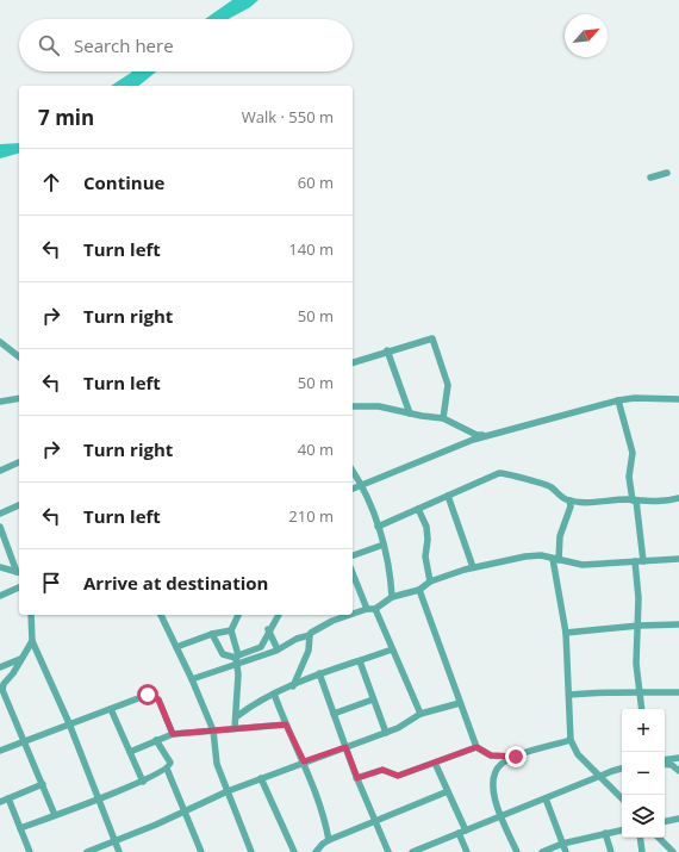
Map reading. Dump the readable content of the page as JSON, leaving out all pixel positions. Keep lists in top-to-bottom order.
{
  "north": "top right",
  "page": {
    "search": "Search here",
    "heading": ["7 min", "Walk · 550 m"],
    "list": [
      ["Continue", "60 m"],
      ["Turn left", "140 m"],
      ["Turn right", "50 m"],
      ["Turn left", "50 m"],
      ["Turn right", "40 m"],
      ["Turn left", "210 m"],
      "Arrive at destination"
    ],
    "map_buttons": ["+", "−"]
  }
}
